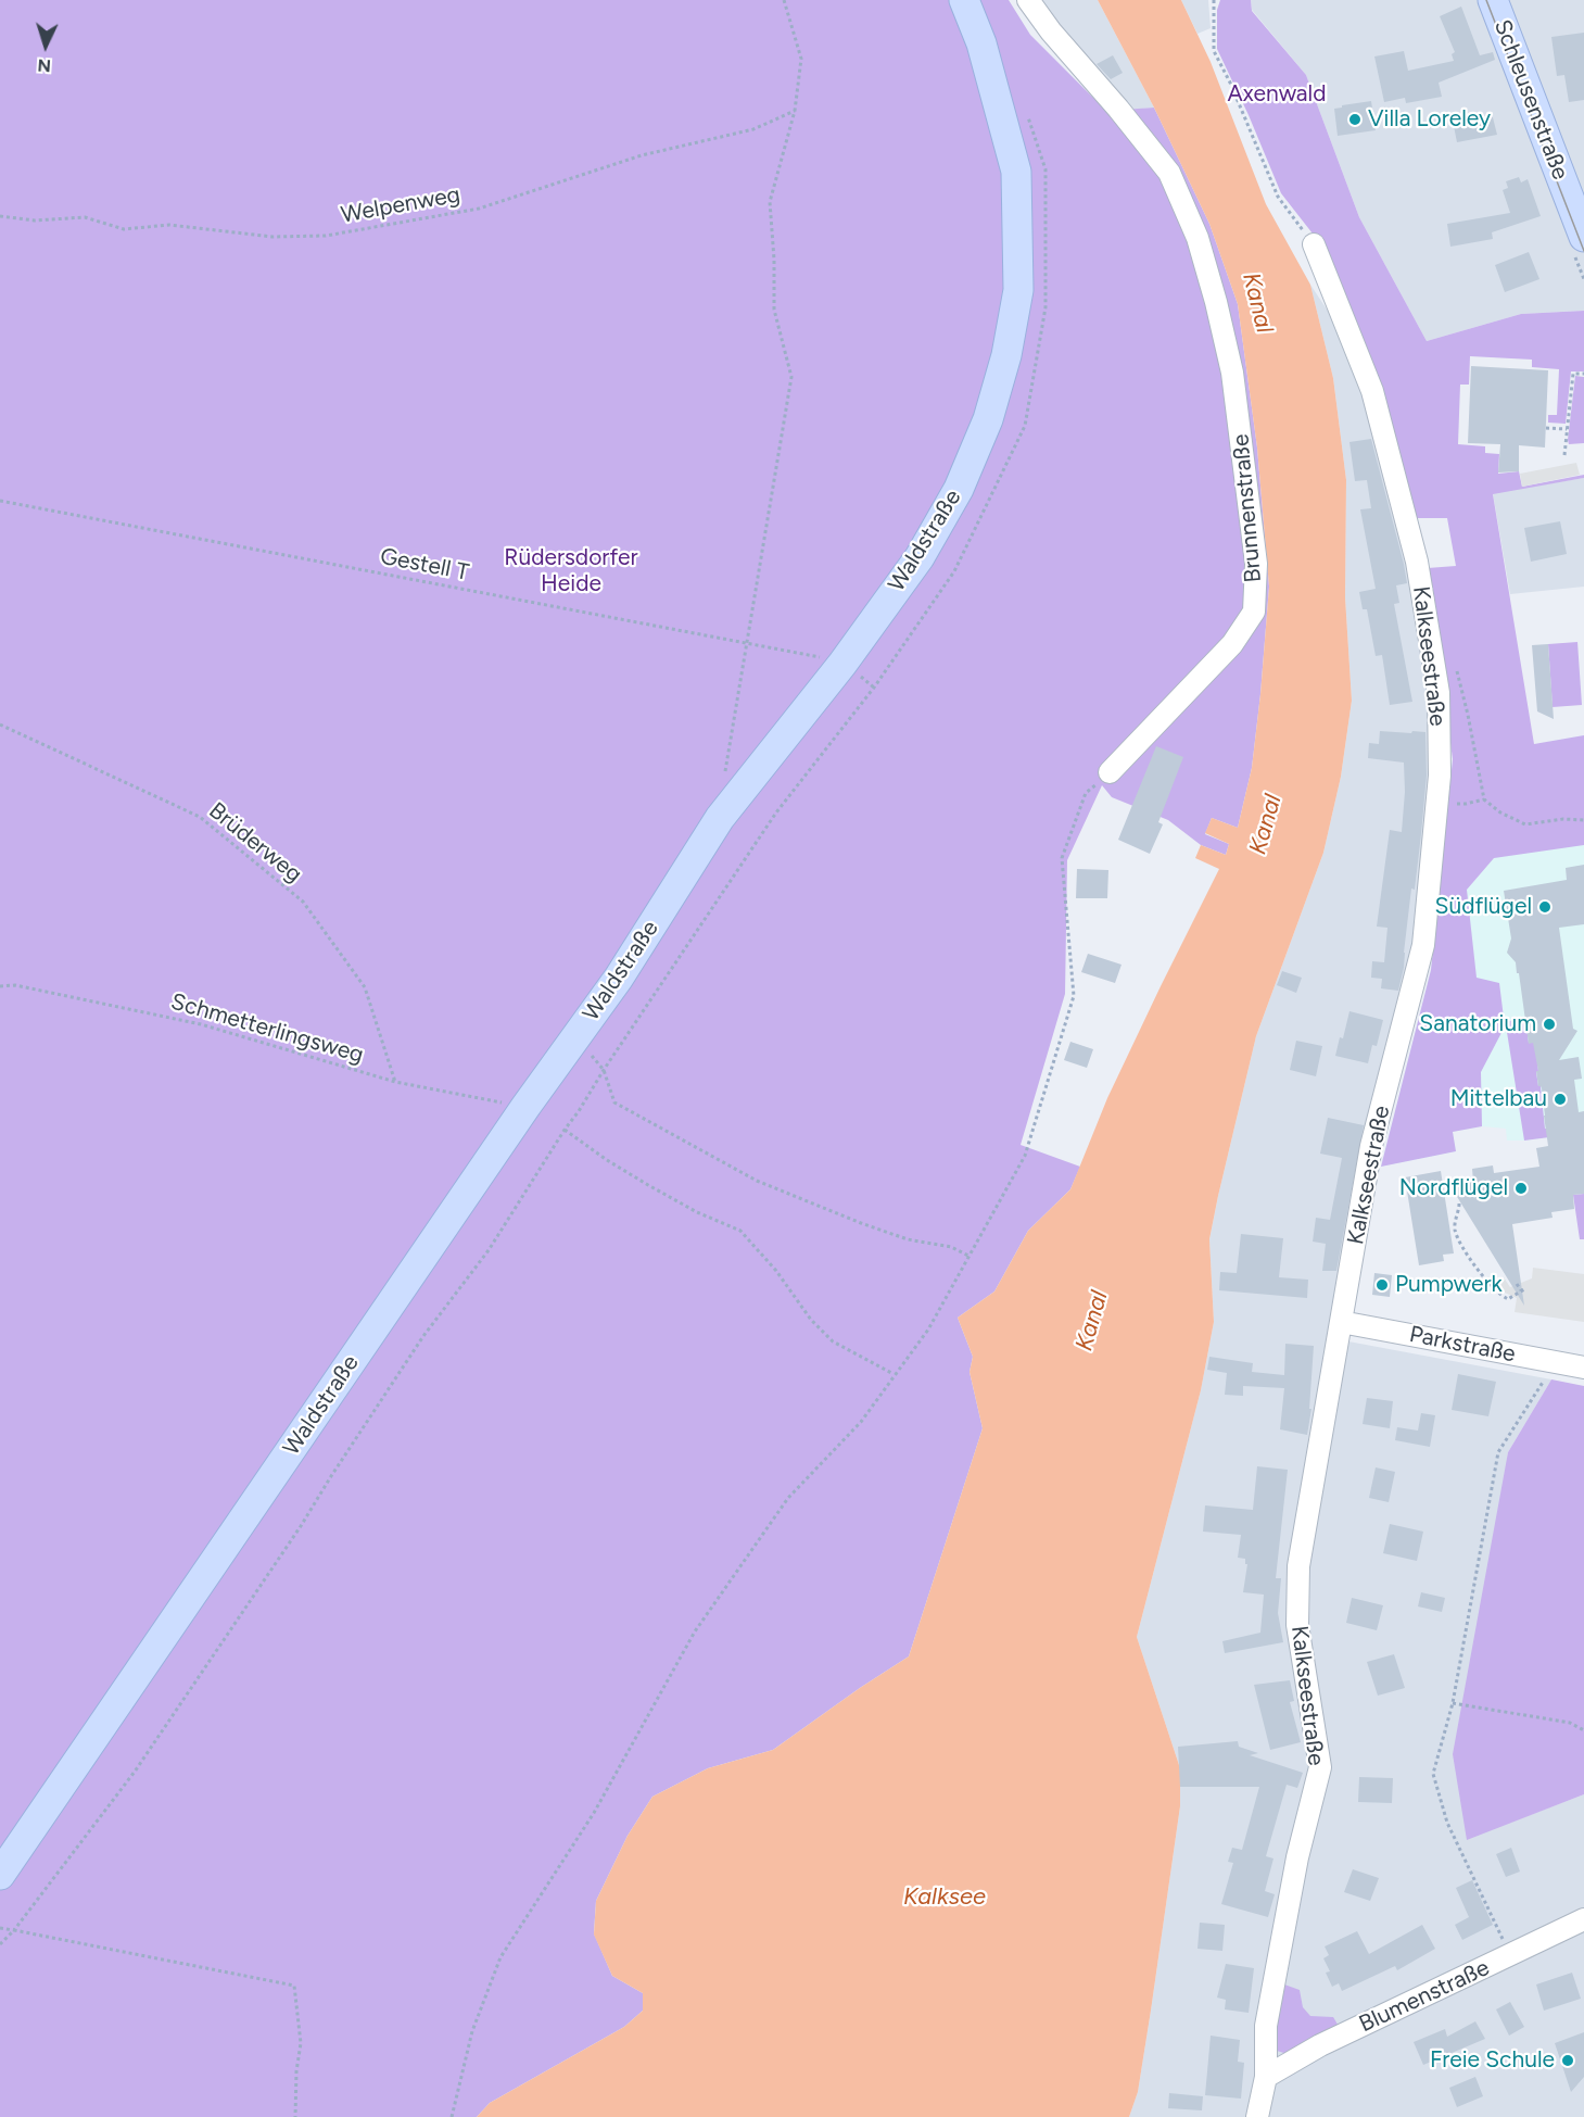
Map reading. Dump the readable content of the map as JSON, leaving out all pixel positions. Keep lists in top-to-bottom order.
{
  "streets": {
    "street": [
      "Schleusenstraße",
      "Brunnenstraße",
      "Waldstraße",
      "Kalkseestraße",
      "Parkstraße",
      "Blumenstraße"
    ],
    "path": [
      "Welpenweg",
      "Gestell T",
      "Brüderweg",
      "Schmetterlingsweg"
    ]
  },
  "crossings": [
    ["Waldstraße", "Gestell T"],
    ["Waldstraße", "Schmetterlingsweg"],
    ["Kalkseestraße", "Parkstraße"],
    ["Kalkseestraße", "Blumenstraße"],
    ["Brüderweg", "Schmetterlingsweg"]
  ],
  "water": ["Kanal", "Kalksee"],
  "parks": ["Axenwald", "Rüdersdorfer Heide"],
  "places": [
    "Villa Loreley",
    "Südflügel",
    "Sanatorium",
    "Mittelbau",
    "Nordflügel",
    "Pumpwerk",
    "Freie Schule"
  ],
  "north": "bottom"
}
